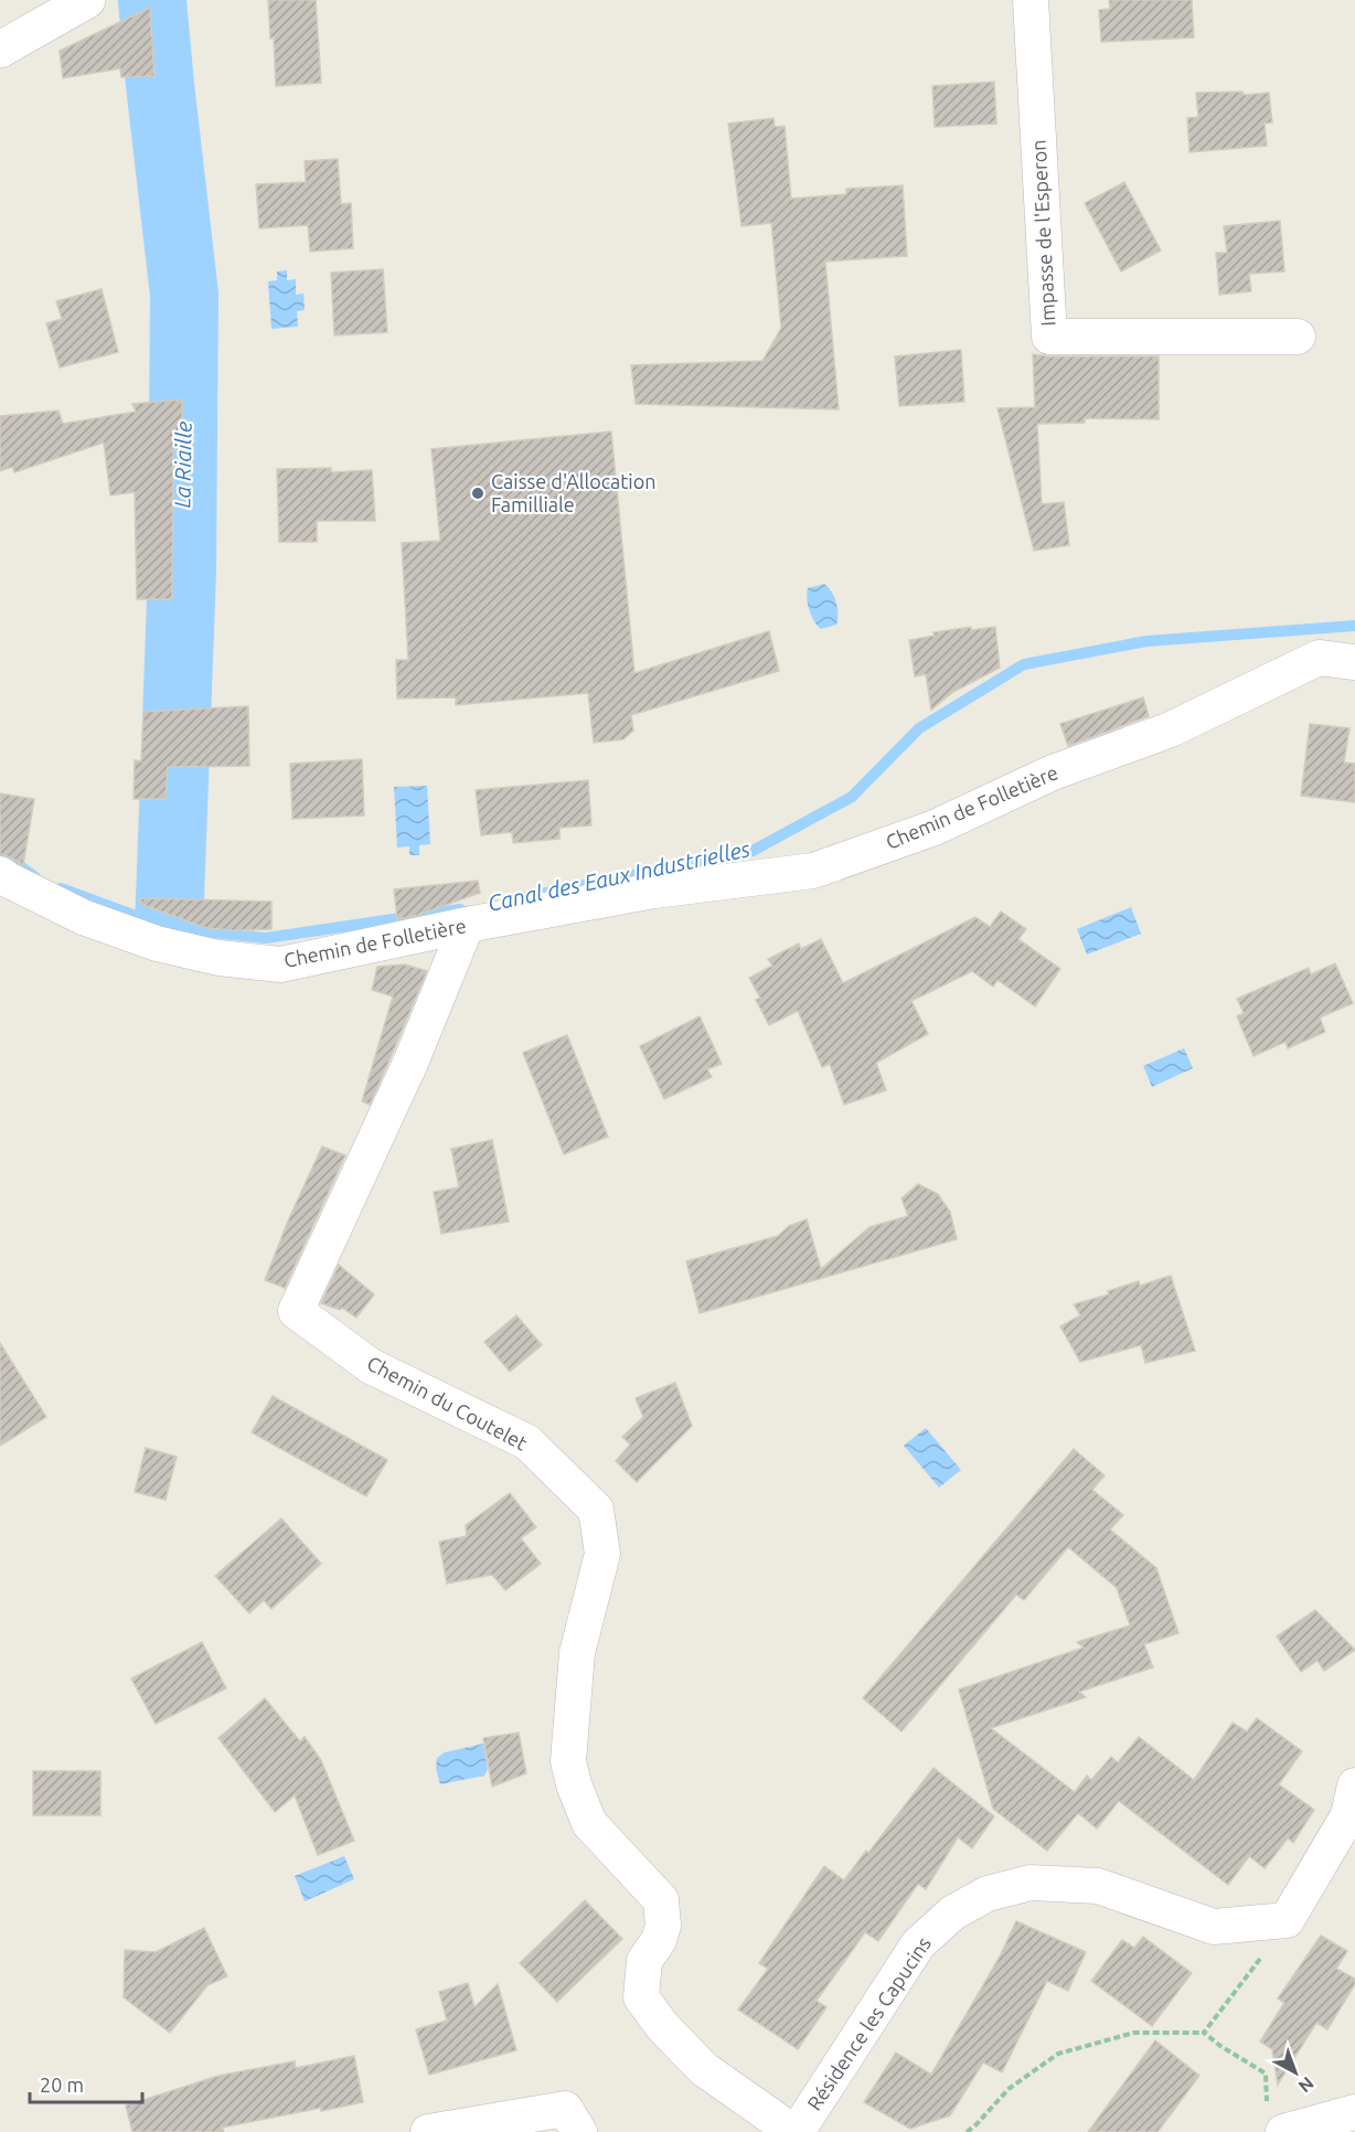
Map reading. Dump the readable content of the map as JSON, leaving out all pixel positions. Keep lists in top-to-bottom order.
{
  "streets": {
    "street": [
      "Impasse de l'Esperon",
      "Chemin de Folletière",
      "Chemin du Coutelet",
      "Résidence les Capucins"
    ]
  },
  "crossings": [
    ["Chemin de Folletière", "Chemin du Coutelet"],
    ["Chemin du Coutelet", "Résidence les Capucins"]
  ],
  "water": ["La Riaille", "Canal des Eaux Industrielles"],
  "places": ["Caisse d'Allocation Familliale"],
  "scale_bar": "20 m",
  "north": "bottom right"
}
